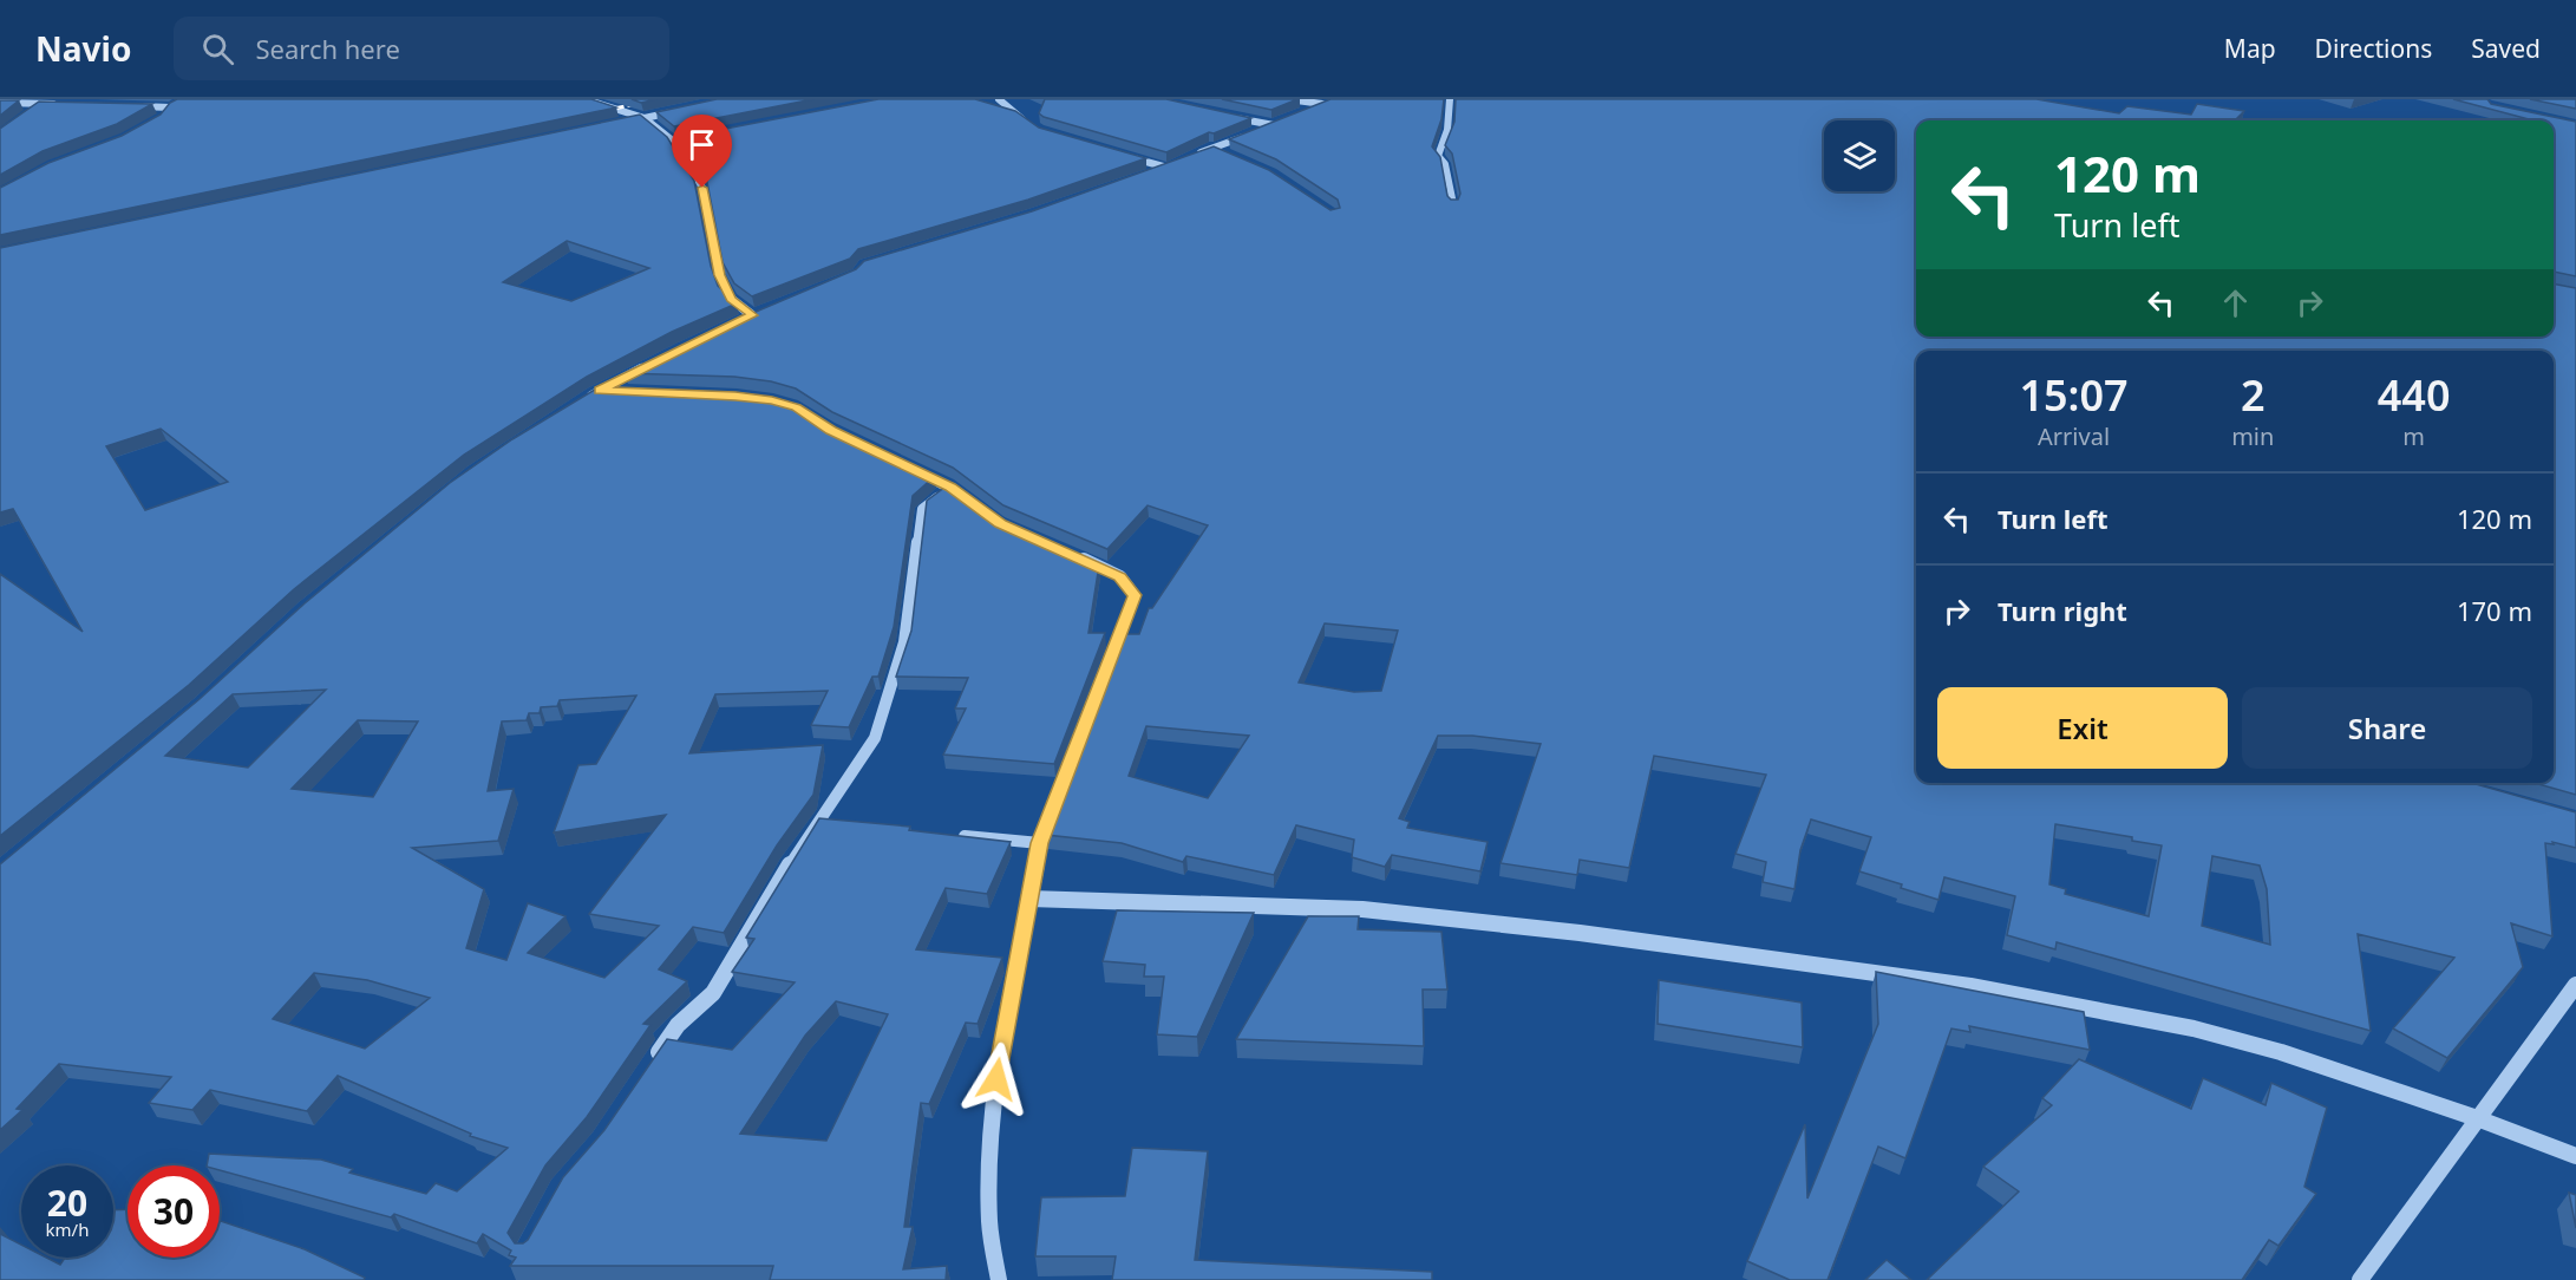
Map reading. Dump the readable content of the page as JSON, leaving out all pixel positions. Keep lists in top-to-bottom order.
{
  "page": {
    "header": "Navio",
    "search": "Search here",
    "nav": ["Map", "Directions", "Saved"],
    "turn": ["120 m", "Turn left"],
    "eta": [
      "15:07",
      "Arrival",
      "2",
      "min",
      "440",
      "m"
    ],
    "list": [
      {
        "name": "Turn left",
        "value": "120 m"
      },
      {
        "name": "Turn right",
        "value": "170 m"
      }
    ],
    "buttons": ["Exit", "Share"],
    "speed": "20 km/h",
    "limit": "30"
  }
}
